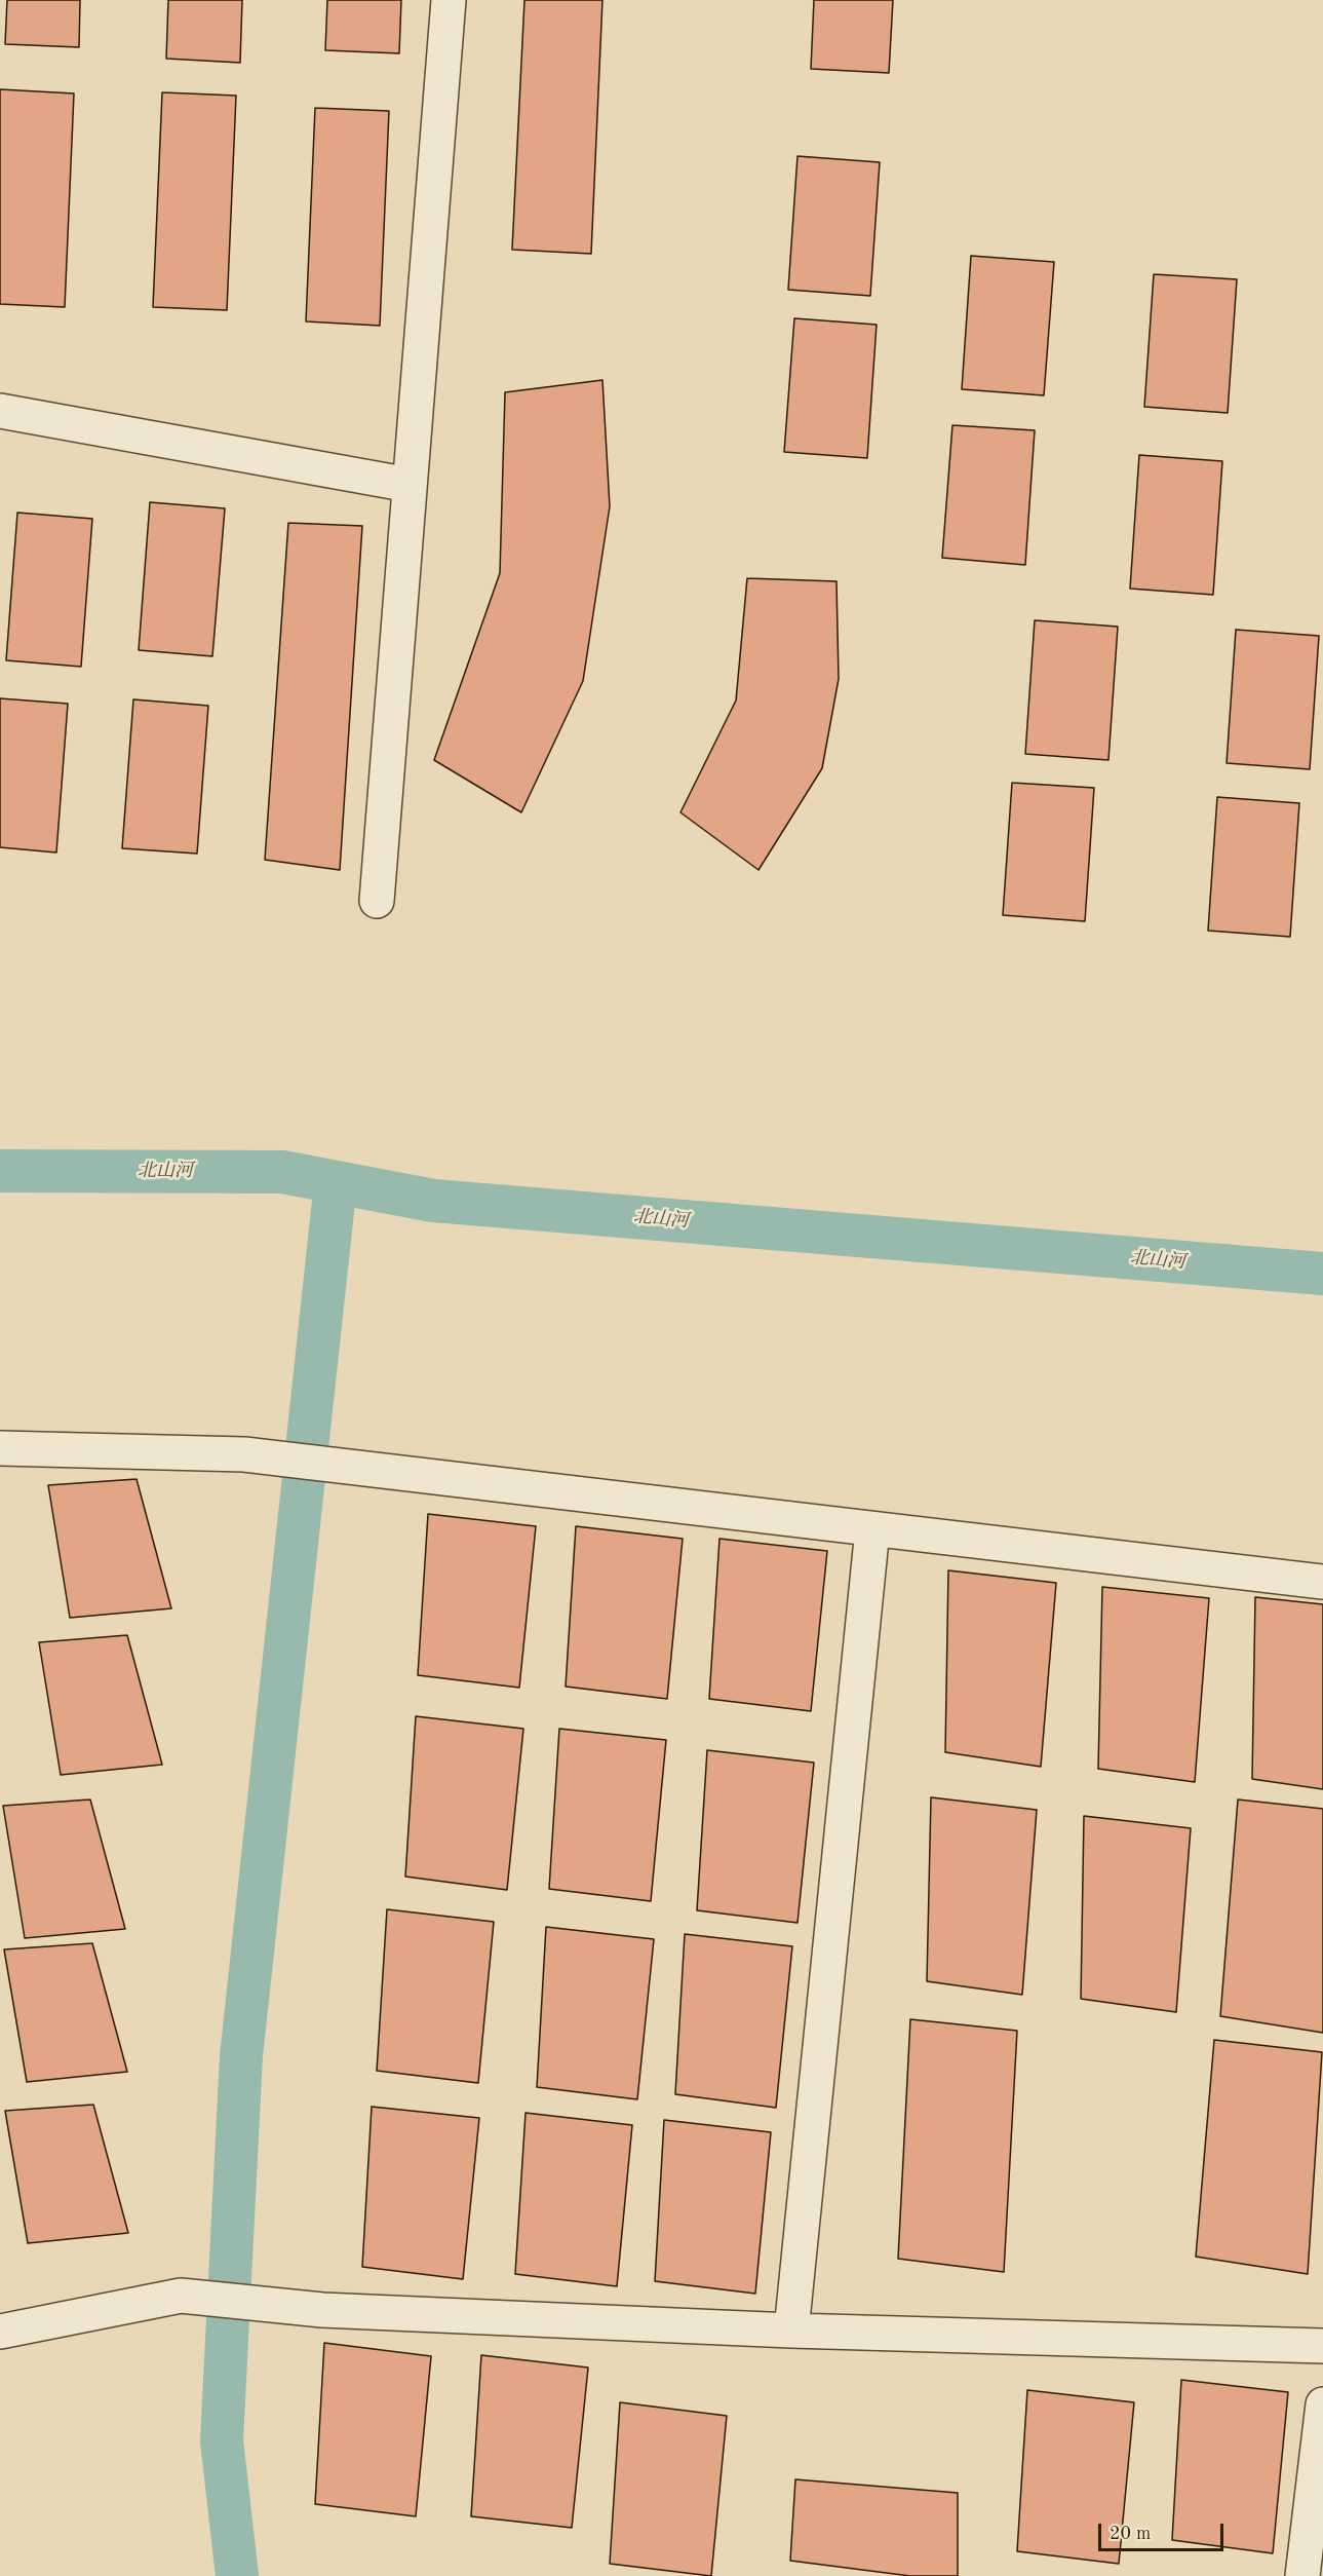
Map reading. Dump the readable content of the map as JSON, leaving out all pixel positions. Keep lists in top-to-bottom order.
{
  "water": ["北山河"],
  "scale_bar": "20 m"
}
